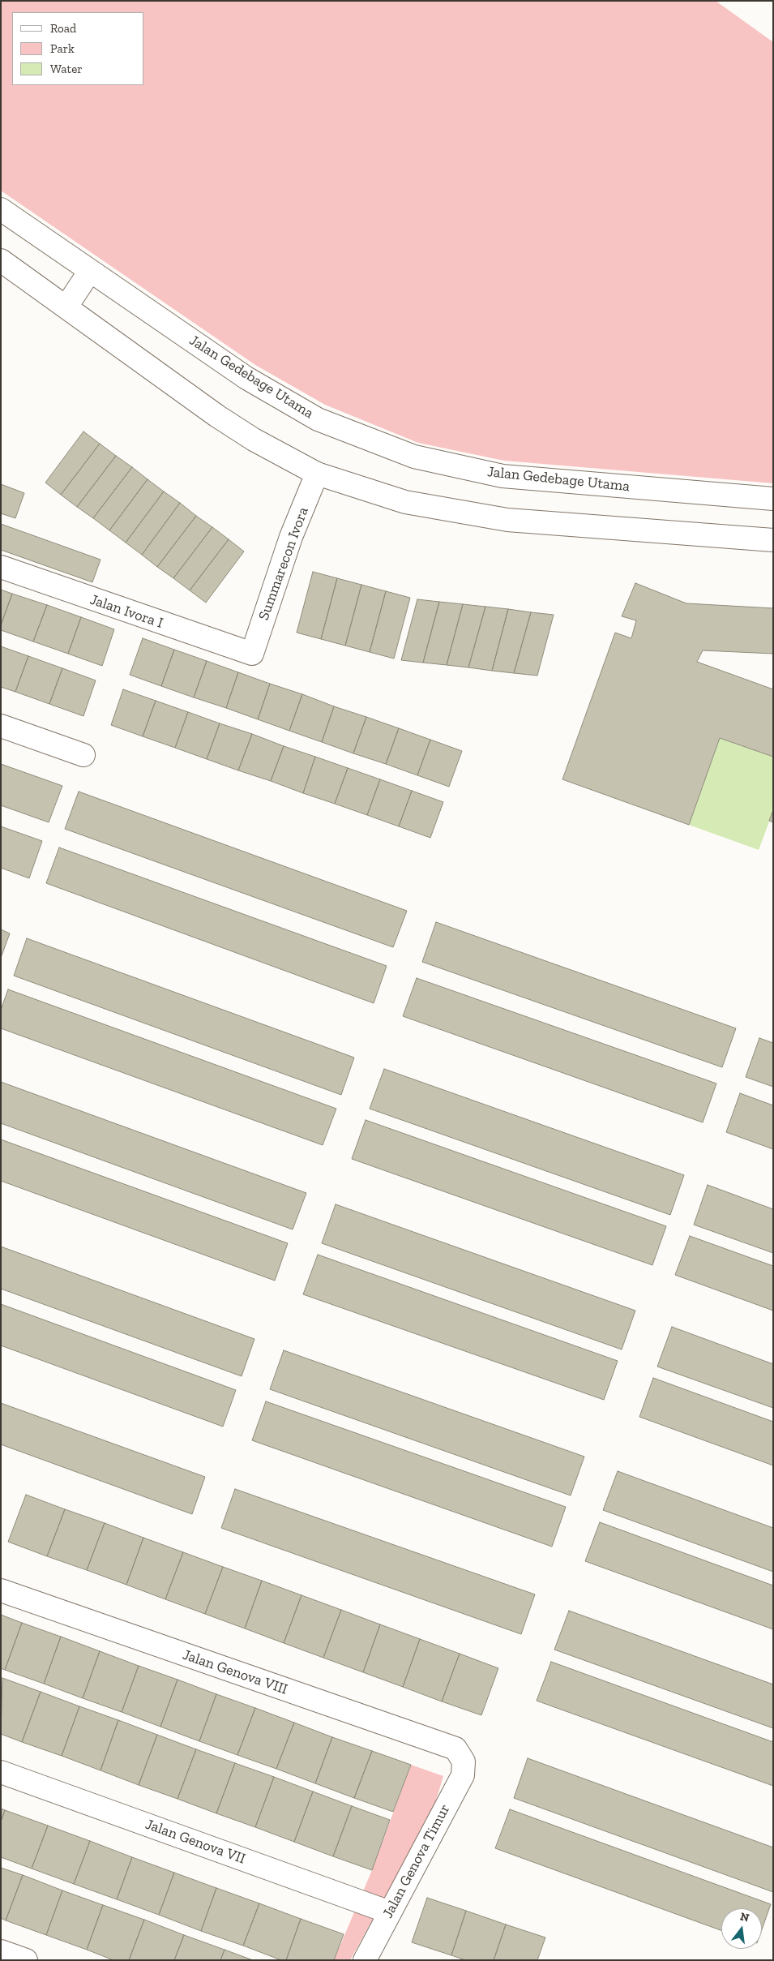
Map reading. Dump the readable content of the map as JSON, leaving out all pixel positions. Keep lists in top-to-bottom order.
{
  "streets": {
    "street": [
      "Jalan Gedebage Utama",
      "Summarecon Ivora",
      "Jalan Ivora I",
      "Jalan Genova VIII",
      "Jalan Genova VII",
      "Jalan Genova Timur"
    ]
  },
  "crossings": [
    ["Summarecon Ivora", "Jalan Ivora I"],
    ["Jalan Genova VIII", "Jalan Genova Timur"],
    ["Jalan Genova VII", "Jalan Genova Timur"]
  ],
  "legend": ["Road", "Park", "Water"],
  "north": "top"
}
